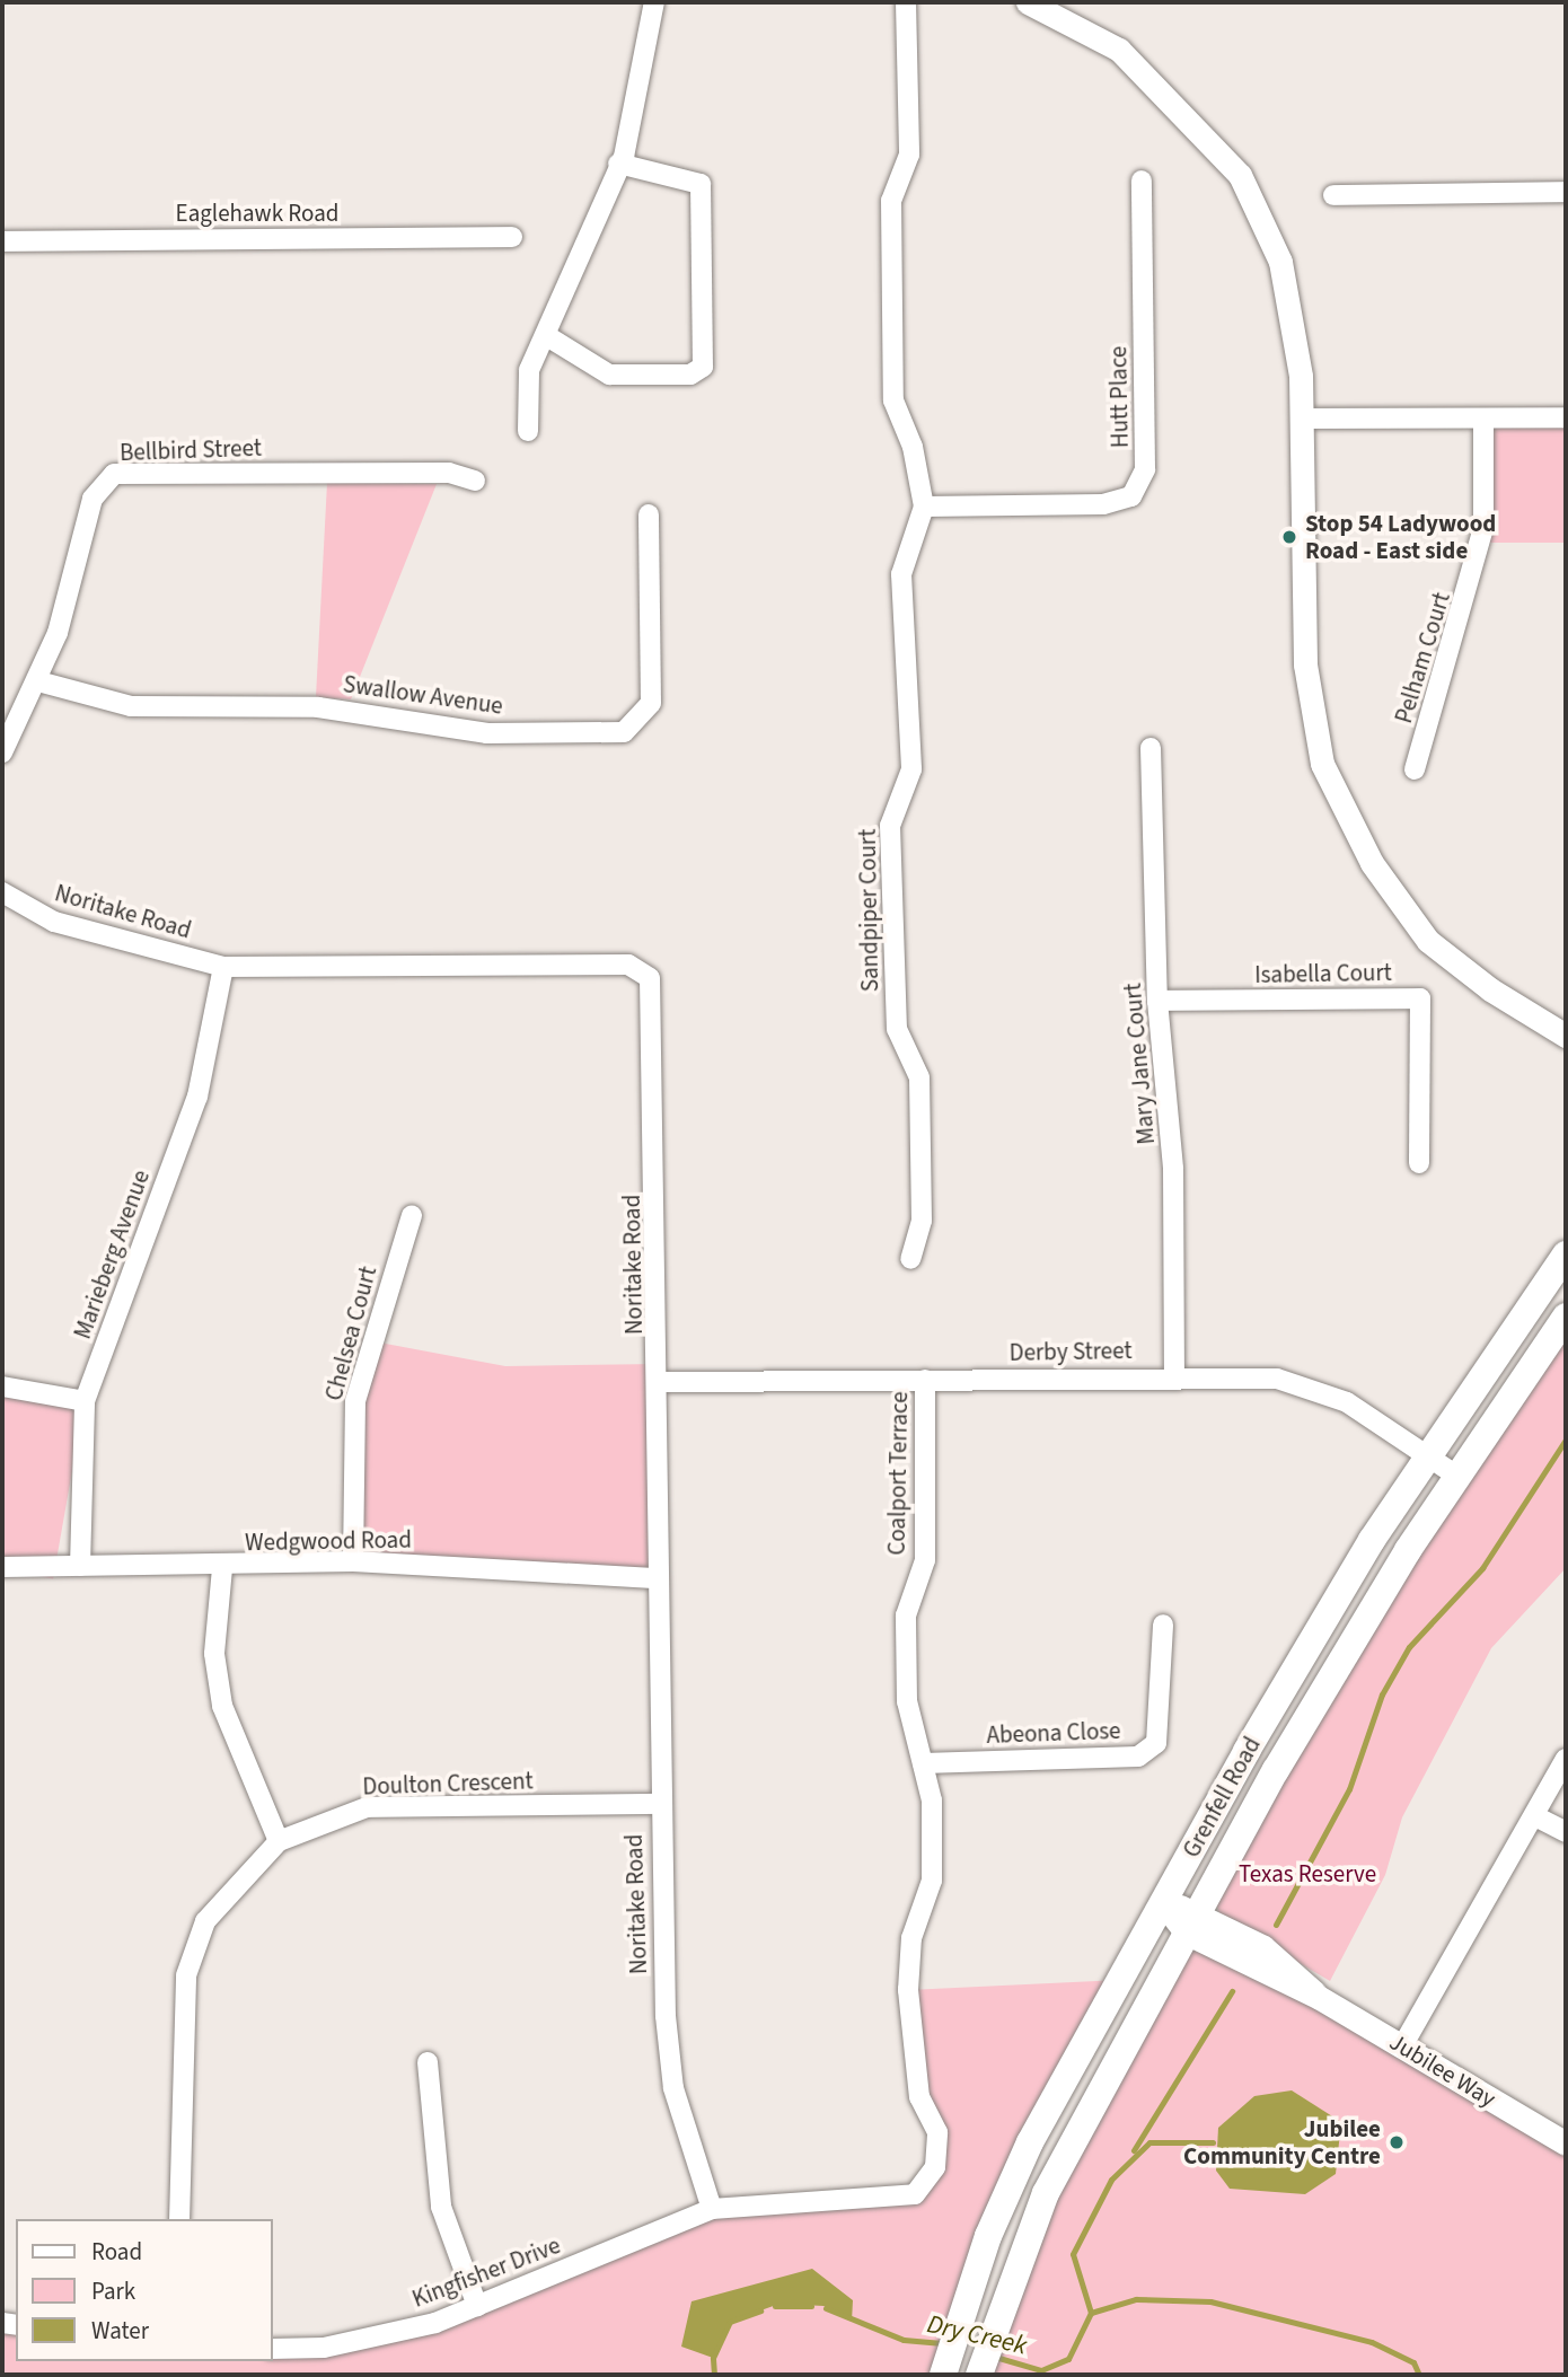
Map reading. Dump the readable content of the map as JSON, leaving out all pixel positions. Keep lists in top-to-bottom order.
{
  "streets": {
    "main road": ["Grenfell Road"],
    "street": [
      "Eaglehawk Road",
      "Hutt Place",
      "Bellbird Street",
      "Pelham Court",
      "Swallow Avenue",
      "Sandpiper Court",
      "Noritake Road",
      "Isabella Court",
      "Mary Jane Court",
      "Marieberg Avenue",
      "Chelsea Court",
      "Derby Street",
      "Coalport Terrace",
      "Wedgwood Road",
      "Abeona Close",
      "Doulton Crescent",
      "Jubilee Way",
      "Kingfisher Drive"
    ]
  },
  "crossings": [
    ["Hutt Place", "Sandpiper Court"],
    ["Bellbird Street", "Swallow Avenue"],
    ["Noritake Road", "Marieberg Avenue"],
    ["Noritake Road", "Derby Street"],
    ["Noritake Road", "Coalport Terrace"],
    ["Noritake Road", "Wedgwood Road"],
    ["Noritake Road", "Doulton Crescent"],
    ["Noritake Road", "Kingfisher Drive"],
    ["Isabella Court", "Mary Jane Court"],
    ["Mary Jane Court", "Derby Street"],
    ["Marieberg Avenue", "Wedgwood Road"],
    ["Chelsea Court", "Wedgwood Road"],
    ["Derby Street", "Coalport Terrace"],
    ["Derby Street", "Grenfell Road"],
    ["Coalport Terrace", "Abeona Close"],
    ["Coalport Terrace", "Kingfisher Drive"],
    ["Grenfell Road", "Jubilee Way"]
  ],
  "water": ["Dry Creek"],
  "parks": ["Texas Reserve"],
  "places": ["Stop 54 Ladywood Road - East side", "Jubilee Community Centre"],
  "legend": ["Road", "Park", "Water"]
}
